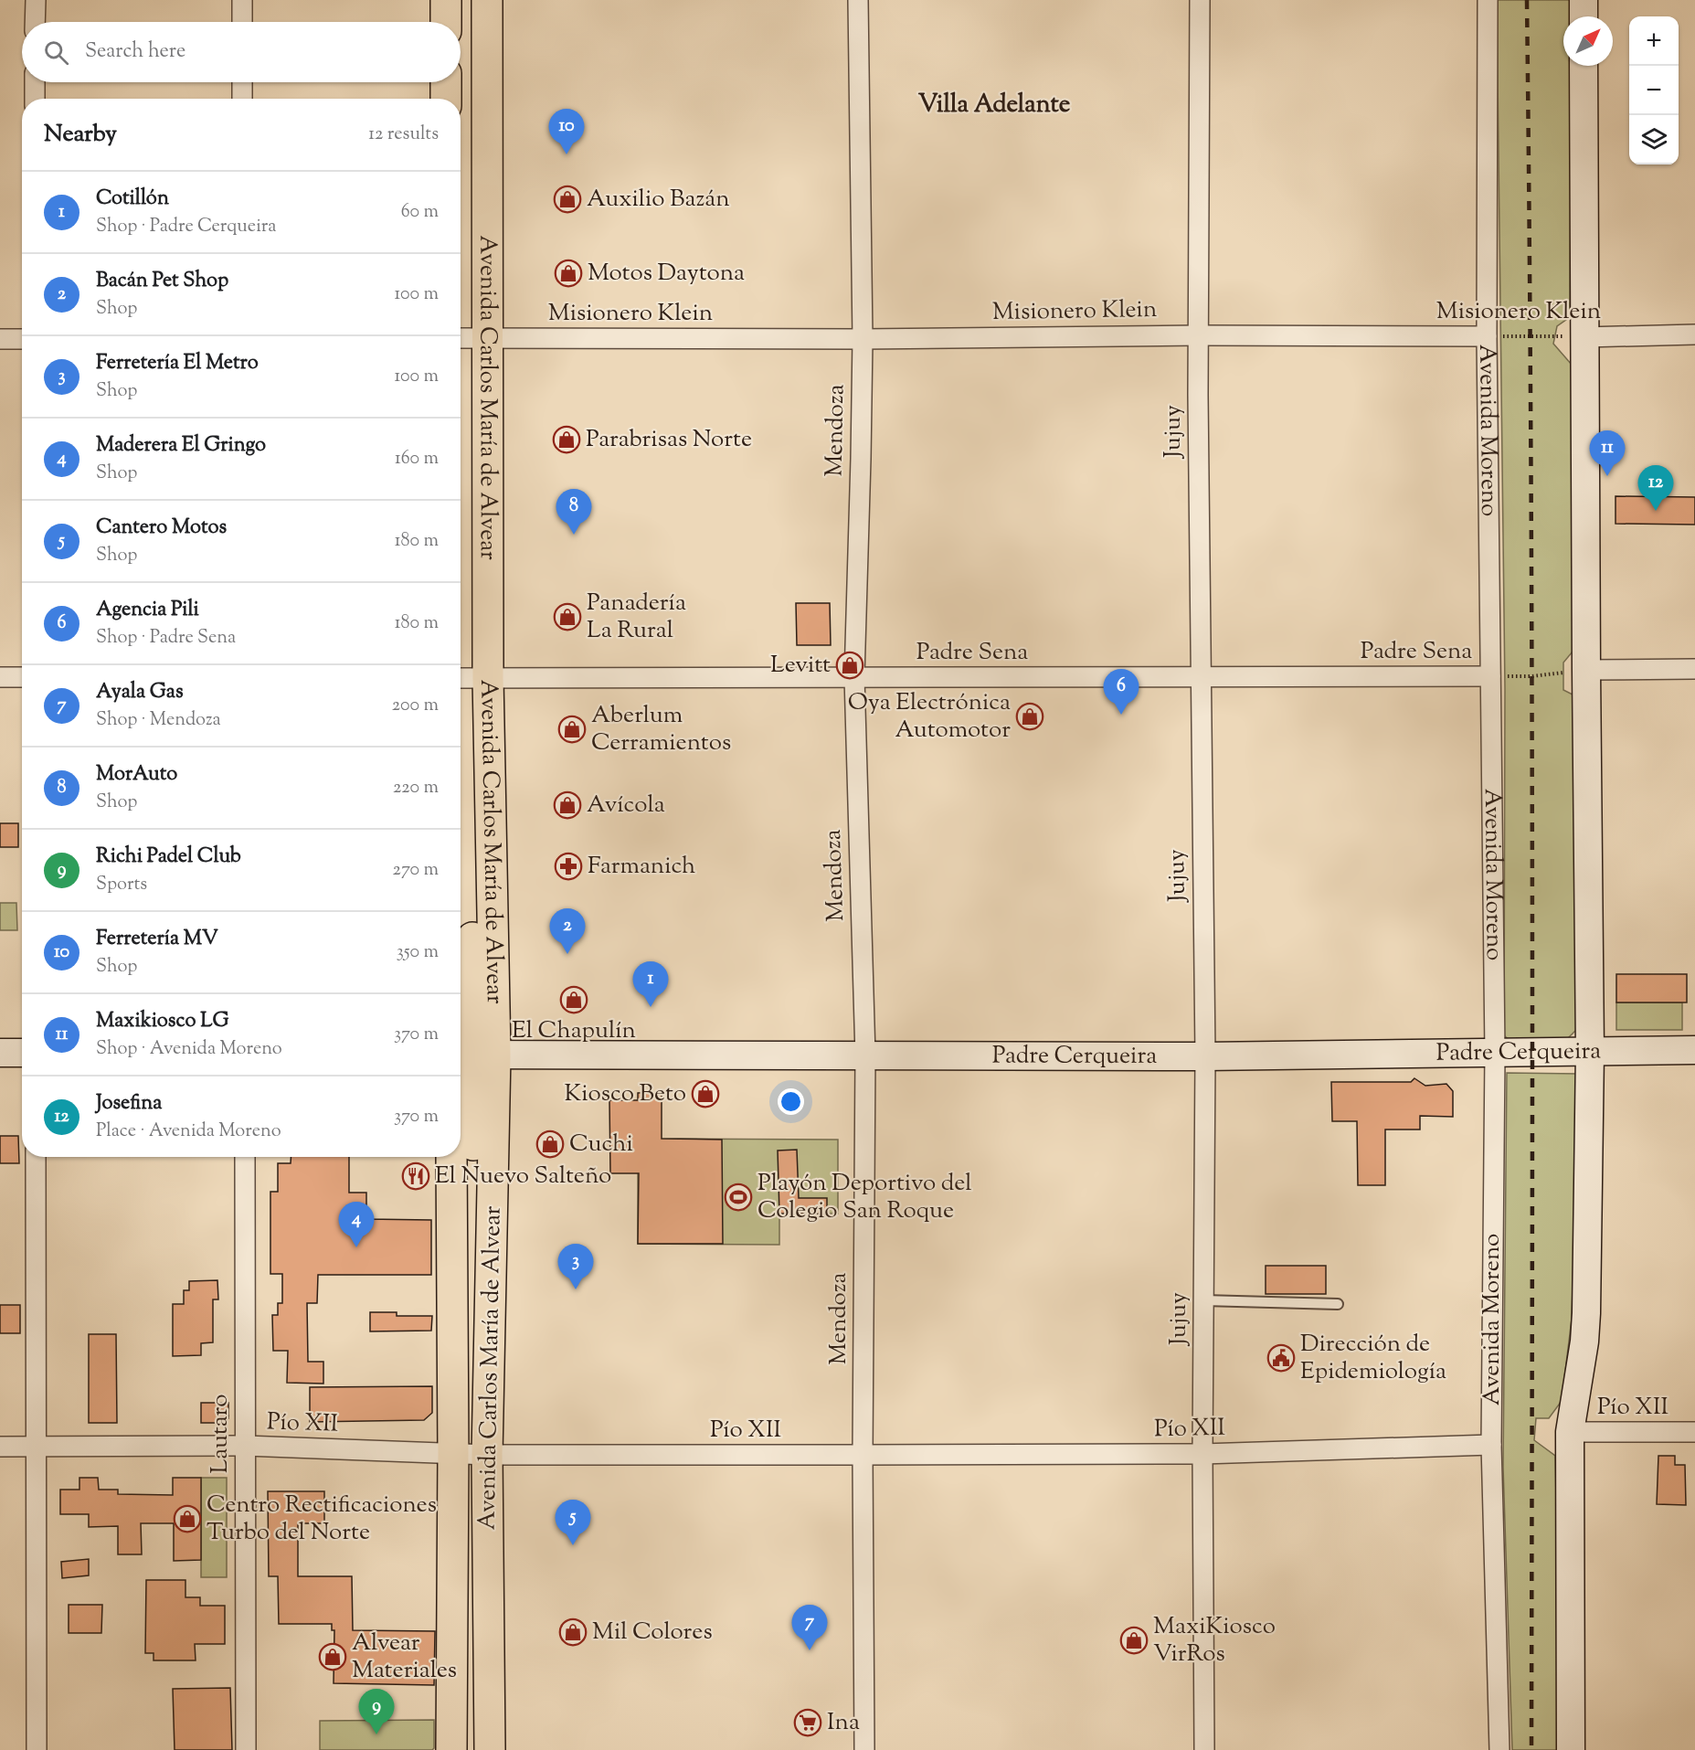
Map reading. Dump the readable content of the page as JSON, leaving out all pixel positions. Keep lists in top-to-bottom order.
{
  "streets": {
    "main road": ["Avenida Carlos María de Alvear"],
    "street": [
      "Misionero Klein",
      "Mendoza",
      "Jujuy",
      "Avenida Moreno",
      "Padre Sena",
      "Padre Cerqueira",
      "Pío XII",
      "Lautaro"
    ]
  },
  "crossings": [
    ["Misionero Klein", "Avenida Carlos María de Alvear"],
    ["Misionero Klein", "Mendoza"],
    ["Misionero Klein", "Jujuy"],
    ["Misionero Klein", "Avenida Moreno"],
    ["Avenida Carlos María de Alvear", "Padre Sena"],
    ["Avenida Carlos María de Alvear", "Padre Cerqueira"],
    ["Avenida Carlos María de Alvear", "Pío XII"],
    ["Mendoza", "Padre Sena"],
    ["Mendoza", "Padre Cerqueira"],
    ["Mendoza", "Pío XII"],
    ["Jujuy", "Padre Sena"],
    ["Jujuy", "Padre Cerqueira"],
    ["Jujuy", "Pío XII"],
    ["Avenida Moreno", "Padre Sena"],
    ["Avenida Moreno", "Padre Cerqueira"],
    ["Avenida Moreno", "Pío XII"],
    ["Pío XII", "Lautaro"]
  ],
  "districts": ["Villa Adelante"],
  "places": {
    "shop": [
      "Auxilio Bazán",
      "Motos Daytona",
      "Parabrisas Norte",
      "Panadería La Rural",
      "Levitt",
      "Oya Electrónica Automotor",
      "Aberlum Cerramientos",
      "Avícola",
      "El Chapulín",
      "Kiosco Beto",
      "Cuchi",
      "Centro Rectificaciones Turbo del Norte",
      "Mil Colores",
      "MaxiKiosco VirRos",
      "Alvear Materiales"
    ],
    "pharmacy": ["Farmanich"],
    "restaurant": ["El Nuevo Salteño"],
    "sports": ["Playón Deportivo del Colegio San Roque"],
    "public building": ["Dirección de Epidemiología"],
    "supermarket": ["Ina"]
  },
  "north": "top right",
  "page": {
    "map_buttons": ["+", "−"],
    "search": "Search here",
    "heading": ["Nearby", "12 results"],
    "pins": [
      "10",
      "11",
      "12",
      "8",
      "6",
      "2",
      "1",
      "4",
      "3",
      "5",
      "7",
      "9"
    ],
    "list": [
      {
        "mark": "1",
        "name": "Cotillón",
        "note": "Shop · Padre Cerqueira",
        "value": "60 m"
      },
      {
        "mark": "2",
        "name": "Bacán Pet Shop",
        "note": "Shop",
        "value": "100 m"
      },
      {
        "mark": "3",
        "name": "Ferretería El Metro",
        "note": "Shop",
        "value": "100 m"
      },
      {
        "mark": "4",
        "name": "Maderera El Gringo",
        "note": "Shop",
        "value": "160 m"
      },
      {
        "mark": "5",
        "name": "Cantero Motos",
        "note": "Shop",
        "value": "180 m"
      },
      {
        "mark": "6",
        "name": "Agencia Pili",
        "note": "Shop · Padre Sena",
        "value": "180 m"
      },
      {
        "mark": "7",
        "name": "Ayala Gas",
        "note": "Shop · Mendoza",
        "value": "200 m"
      },
      {
        "mark": "8",
        "name": "MorAuto",
        "note": "Shop",
        "value": "220 m"
      },
      {
        "mark": "9",
        "name": "Richi Padel Club",
        "note": "Sports",
        "value": "270 m"
      },
      {
        "mark": "10",
        "name": "Ferretería MV",
        "note": "Shop",
        "value": "350 m"
      },
      {
        "mark": "11",
        "name": "Maxikiosco LG",
        "note": "Shop · Avenida Moreno",
        "value": "370 m"
      },
      {
        "mark": "12",
        "name": "Josefina",
        "note": "Place · Avenida Moreno",
        "value": "370 m"
      }
    ]
  }
}
